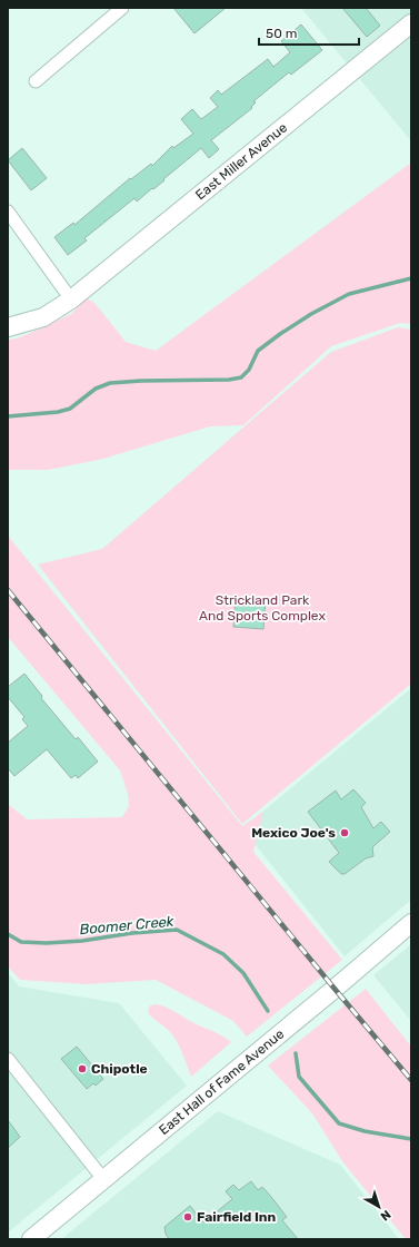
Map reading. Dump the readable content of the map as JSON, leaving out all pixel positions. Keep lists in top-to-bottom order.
{
  "streets": {
    "street": ["East Miller Avenue", "East Hall of Fame Avenue"]
  },
  "water": ["Boomer Creek"],
  "parks": ["Strickland Park And Sports Complex"],
  "places": ["Mexico Joe's", "Chipotle", "Fairfield Inn"],
  "scale_bar": "50 m",
  "north": "bottom right"
}
